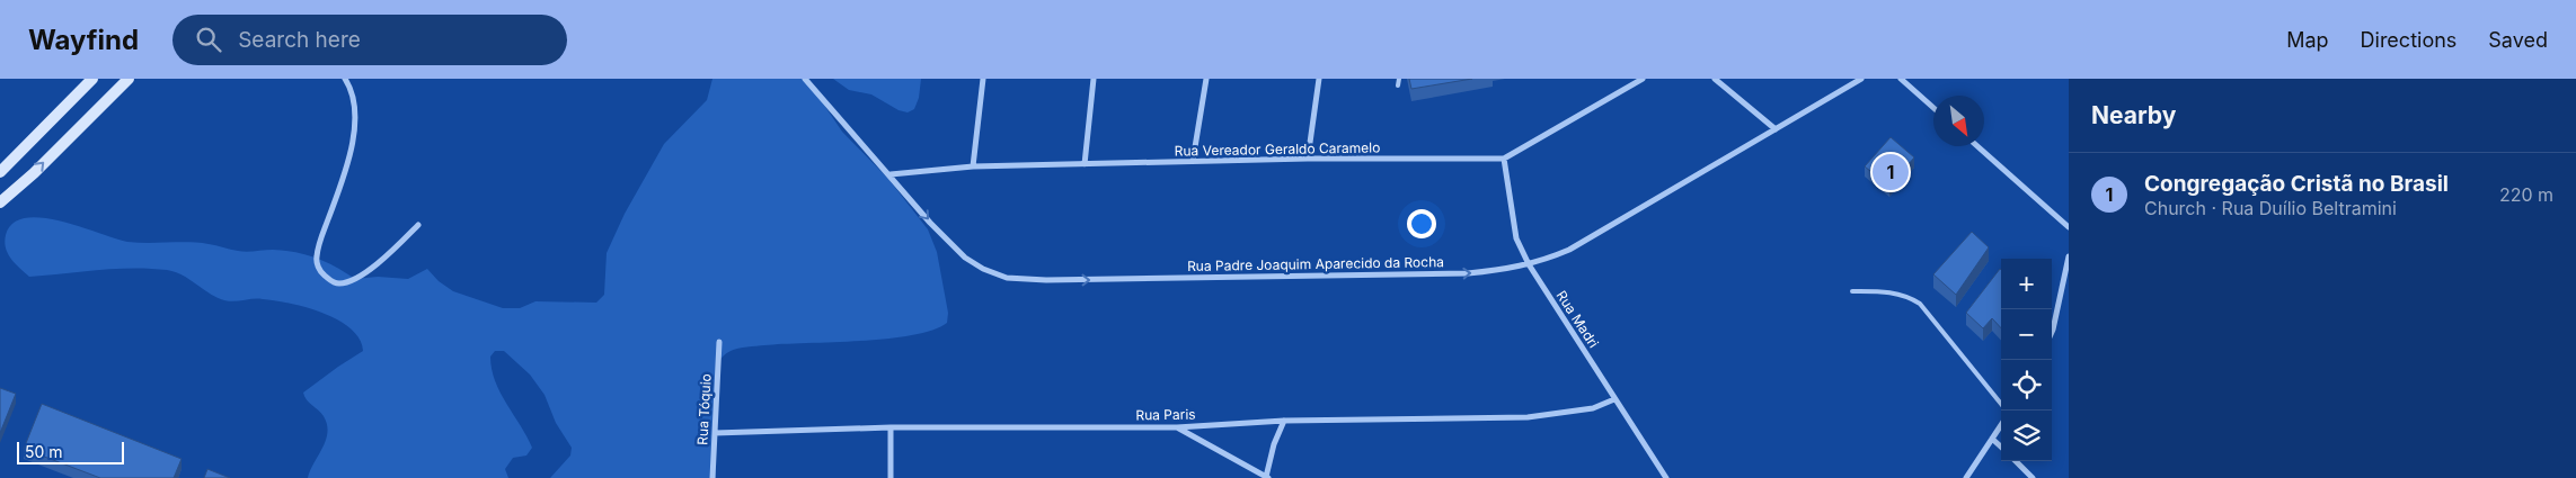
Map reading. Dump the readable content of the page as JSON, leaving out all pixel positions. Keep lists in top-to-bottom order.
{
  "streets": {
    "street": [
      "Rua Vereador Geraldo Caramelo",
      "Rua Padre Joaquim Aparecido da Rocha",
      "Rua Madri",
      "Rua Tóquio",
      "Rua Paris"
    ]
  },
  "crossings": [
    ["Rua Vereador Geraldo Caramelo", "Rua Padre Joaquim Aparecido da Rocha"],
    ["Rua Vereador Geraldo Caramelo", "Rua Madri"],
    ["Rua Padre Joaquim Aparecido da Rocha", "Rua Madri"],
    ["Rua Madri", "Rua Paris"],
    ["Rua Tóquio", "Rua Paris"]
  ],
  "one_way": ["Rua Padre Joaquim Aparecido da Rocha"],
  "scale_bar": "50 m",
  "north": "bottom right",
  "page": {
    "header": "Wayfind",
    "search": "Search here",
    "nav": ["Map", "Directions", "Saved"],
    "heading": "Nearby",
    "pins": "1",
    "list": [
      {
        "mark": "1",
        "name": "Congregação Cristã no Brasil",
        "note": "Church · Rua Duílio Beltramini",
        "value": "220 m"
      }
    ],
    "map_buttons": ["+", "−"],
    "scale": "50 m"
  }
}
